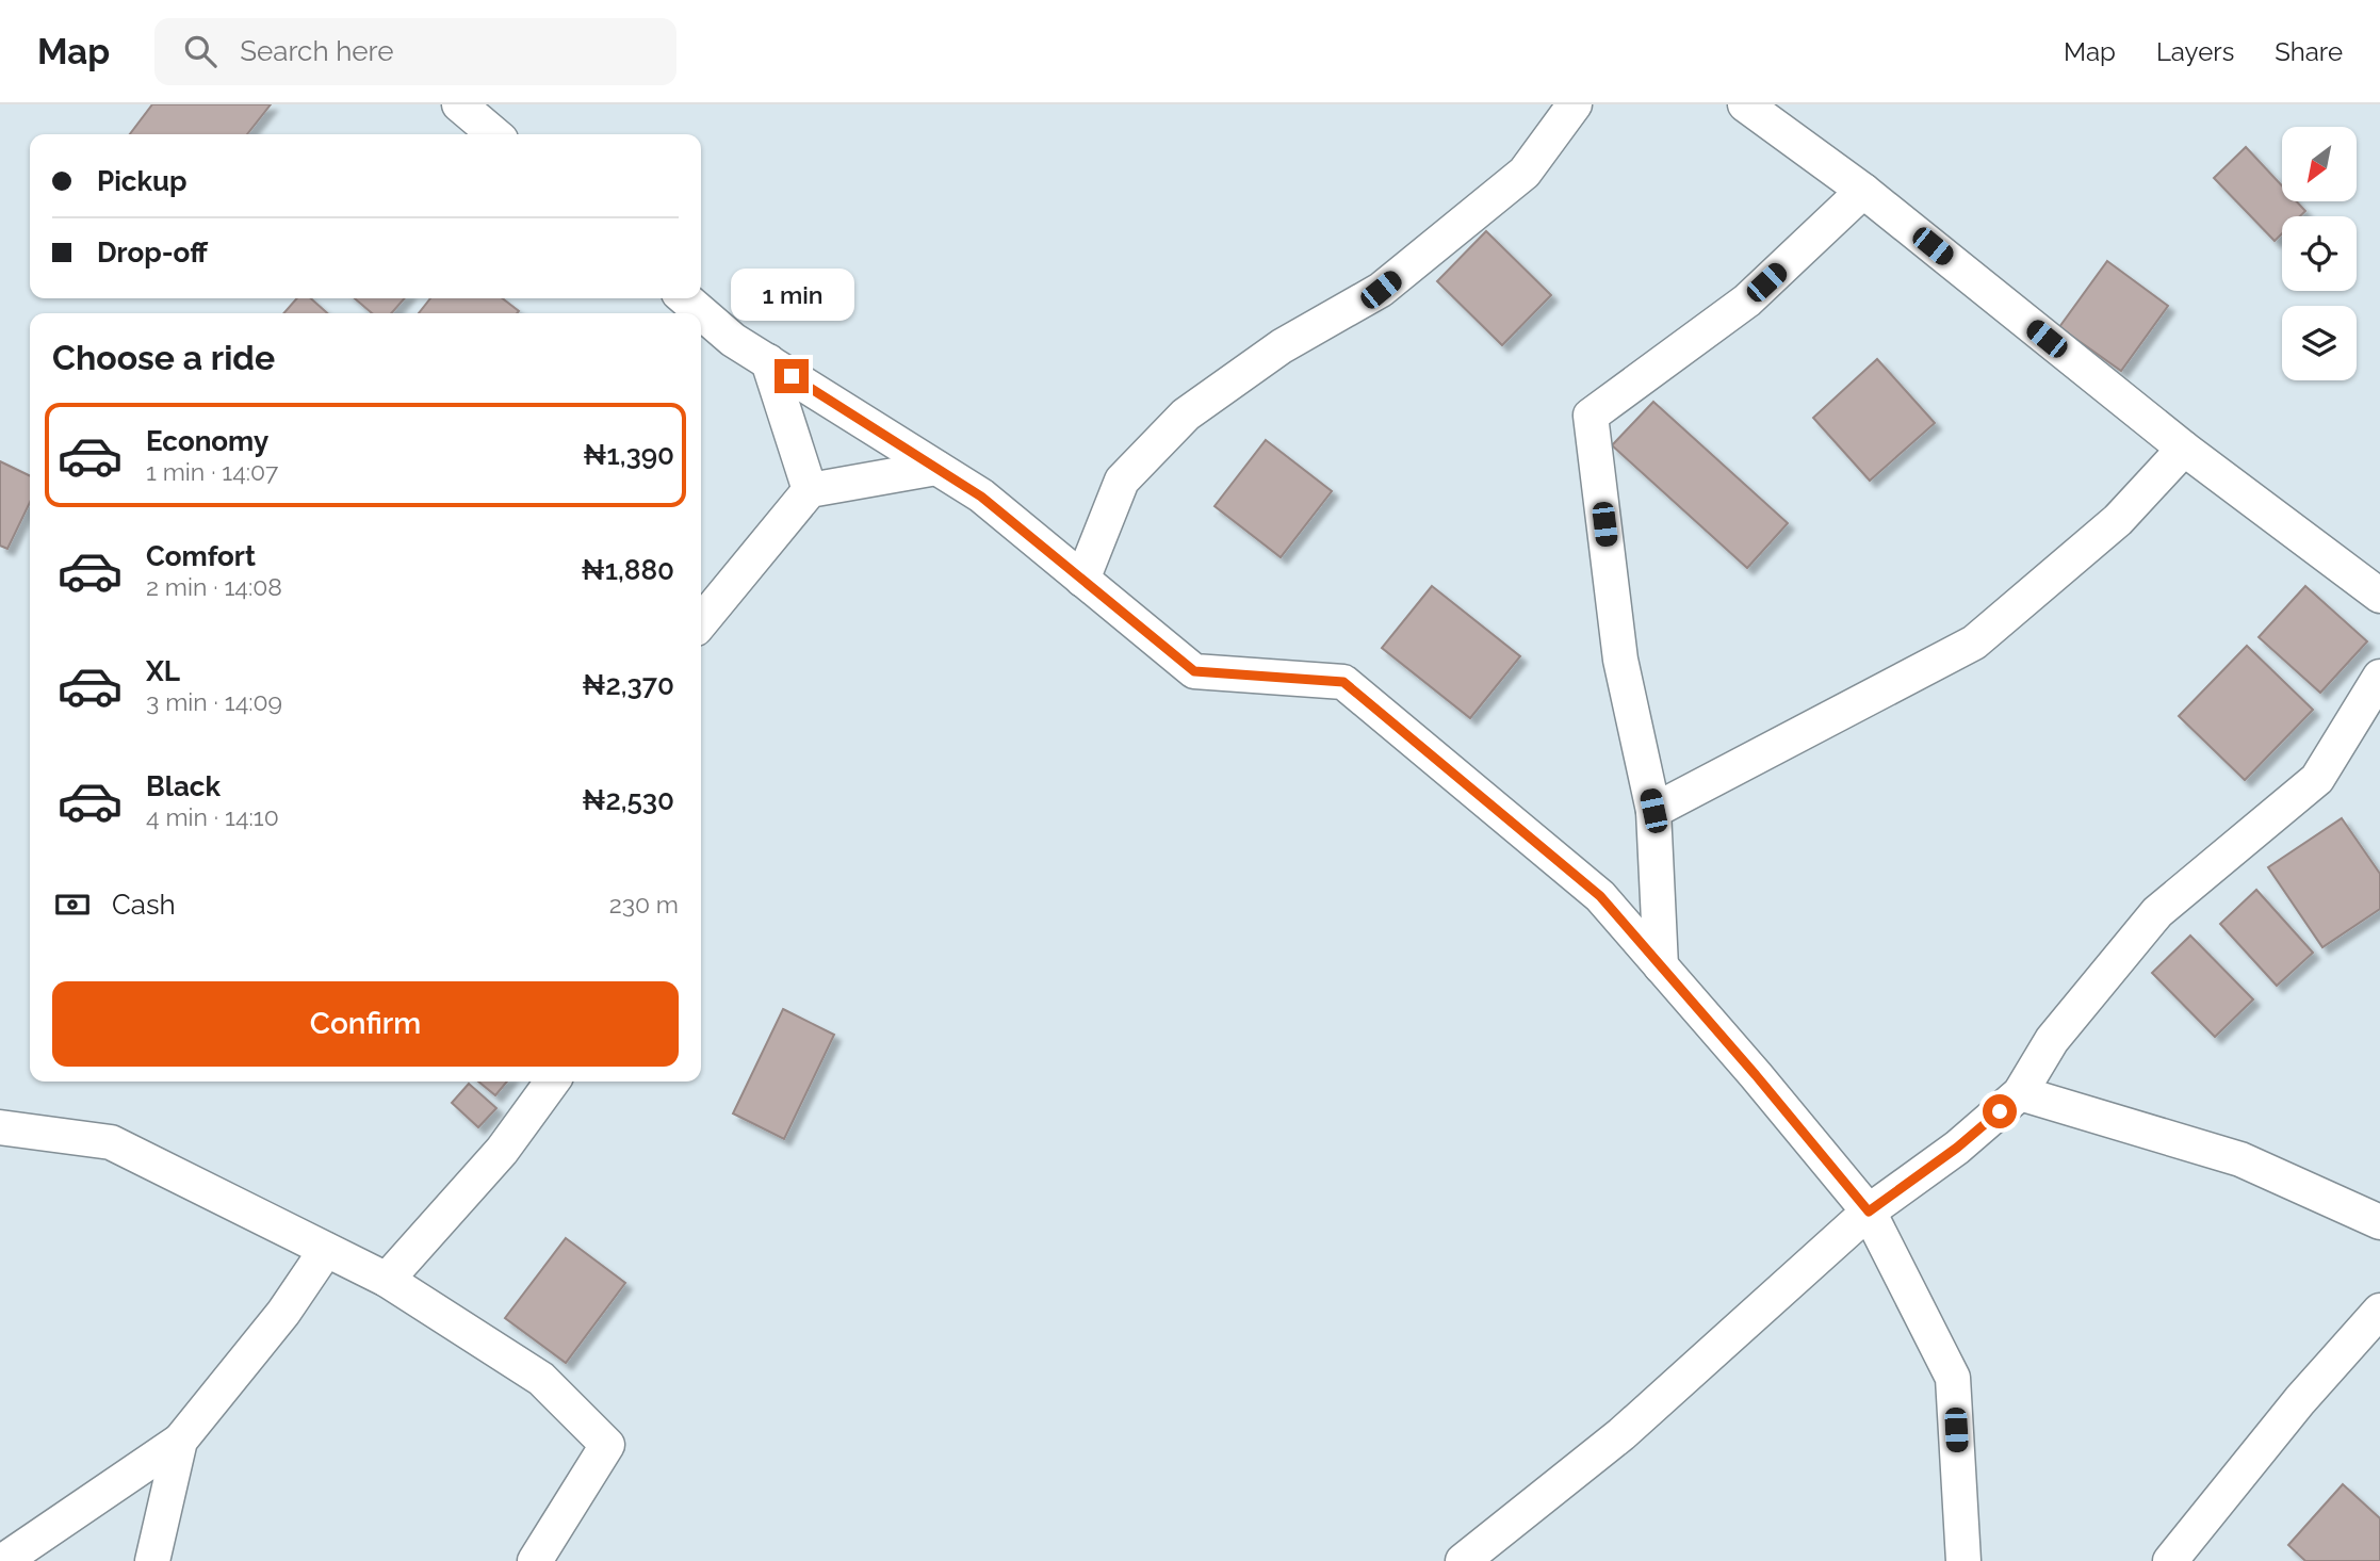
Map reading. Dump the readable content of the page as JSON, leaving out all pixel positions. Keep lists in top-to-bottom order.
{
  "north": "bottom left",
  "page": {
    "header": "Map",
    "search": "Search here",
    "nav": ["Map", "Layers", "Share"],
    "banner": ["Pickup", "Drop-off"],
    "bubble": "1 min",
    "heading": "Choose a ride",
    "list": [
      {
        "name": "Economy",
        "note": "1 min · 14:07",
        "value": "₦1,390"
      },
      {
        "name": "Comfort",
        "note": "2 min · 14:08",
        "value": "₦1,880"
      },
      {
        "name": "XL",
        "note": "3 min · 14:09",
        "value": "₦2,370"
      },
      {
        "name": "Black",
        "note": "4 min · 14:10",
        "value": "₦2,530"
      }
    ],
    "pay": ["Cash", "230 m"],
    "buttons": "Confirm"
  }
}
